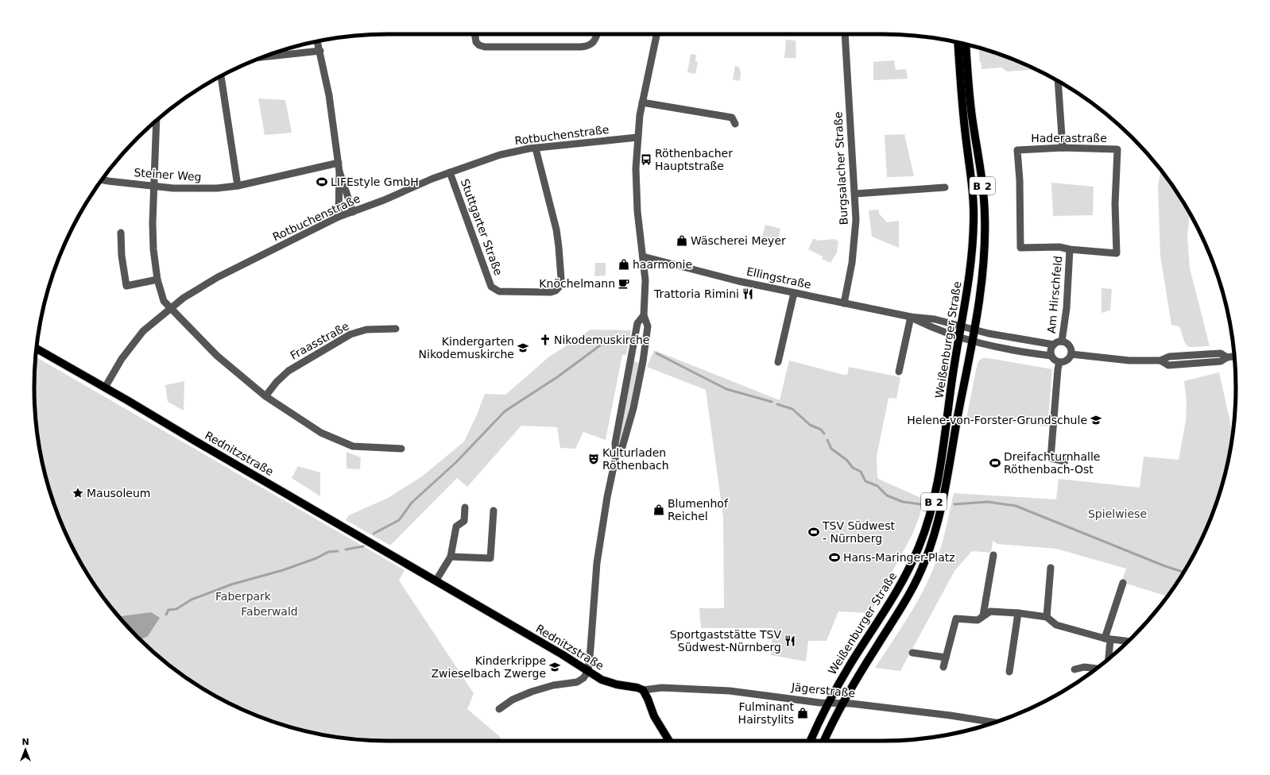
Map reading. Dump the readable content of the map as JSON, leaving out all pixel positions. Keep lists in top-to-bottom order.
{
  "streets": {
    "main road": ["B 2", "Weißenburger Straße", "Rednitzstraße"],
    "street": [
      "Rotbuchenstraße",
      "Haderastraße",
      "Burgsalacher Straße",
      "Steiner Weg",
      "Stuttgarter Straße",
      "Ellingstraße",
      "Am Hirschfeld",
      "Fraasstraße",
      "Jägerstraße"
    ]
  },
  "crossings": [
    ["Rotbuchenstraße", "Stuttgarter Straße"],
    ["Rotbuchenstraße", "Rednitzstraße"],
    ["Haderastraße", "Am Hirschfeld"],
    ["Burgsalacher Straße", "Ellingstraße"],
    ["Ellingstraße", "Am Hirschfeld"],
    ["Ellingstraße", "Weißenburger Straße"],
    ["Weißenburger Straße", "Jägerstraße"],
    ["Rednitzstraße", "Jägerstraße"]
  ],
  "parks": ["Spielwiese", "Faberpark", "Faberwald"],
  "places": {
    "bus stop": ["Röthenbacher Hauptstraße"],
    "sports": [
      "LIFEstyle GmbH",
      "Dreifachturnhalle Röthenbach-Ost",
      "TSV Südwest - Nürnberg",
      "Hans-Maringer-Platz"
    ],
    "shop": [
      "Wäscherei Meyer",
      "haarmonie",
      "Blumenhof Reichel",
      "Fulminant Hairstylits"
    ],
    "cafe": ["Knöchelmann"],
    "restaurant": ["Trattoria Rimini", "Sportgaststätte TSV Südwest-Nürnberg"],
    "church": ["Nikodemuskirche"],
    "school or university": ["Kindergarten Nikodemuskirche", "Helene-von-Forster-Grundschule", "Kinderkrippe Zwieselbach Zwerge"],
    "theatre": ["Kulturladen Röthenbach"],
    "place": ["Mausoleum"]
  },
  "north": "top"
}
